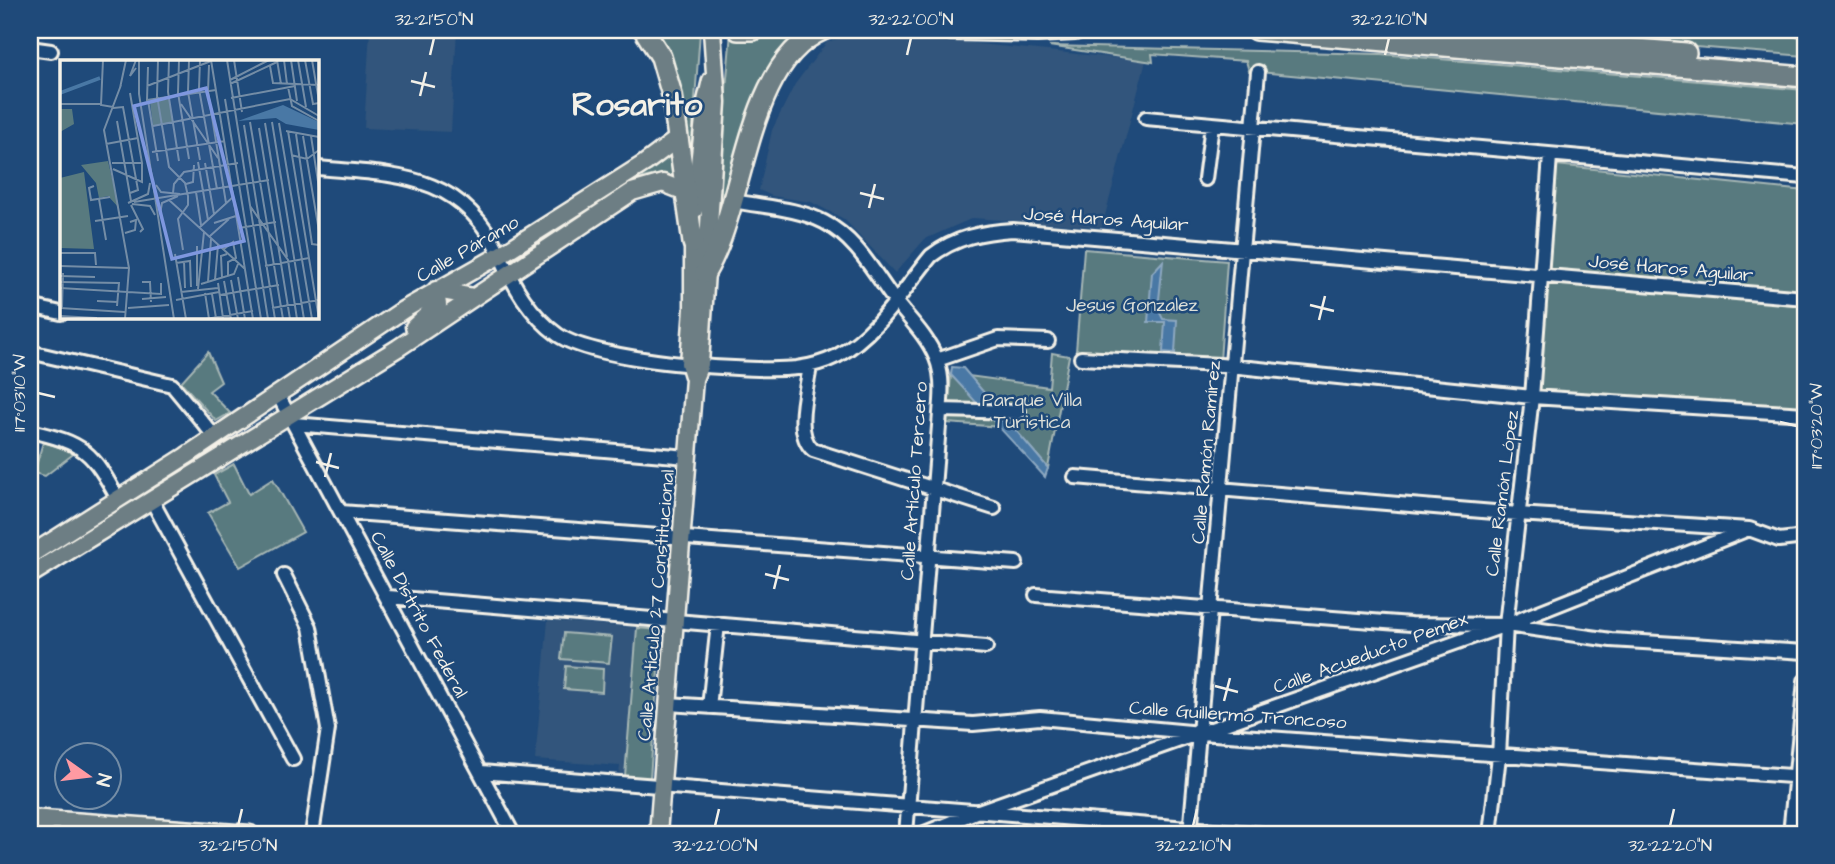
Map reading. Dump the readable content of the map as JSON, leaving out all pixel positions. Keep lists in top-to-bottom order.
{
  "streets": {
    "main road": ["Calle Páramo", "Calle Artículo 27 Constitucional"],
    "street": [
      "José Haros Aguilar",
      "Calle Ramón Ramírez",
      "Calle Artículo Tercero",
      "Calle Ramón López",
      "Calle Distrito Federal",
      "Calle Acueducto Pemex",
      "Calle Guillermo Troncoso"
    ]
  },
  "crossings": [
    ["José Haros Aguilar", "Calle Páramo"],
    ["José Haros Aguilar", "Calle Ramón Ramírez"],
    ["José Haros Aguilar", "Calle Artículo Tercero"],
    ["José Haros Aguilar", "Calle Ramón López"],
    ["José Haros Aguilar", "Calle Artículo 27 Constitucional"],
    ["Calle Páramo", "Calle Distrito Federal"],
    ["Calle Ramón Ramírez", "Calle Acueducto Pemex"],
    ["Calle Ramón Ramírez", "Calle Guillermo Troncoso"],
    ["Calle Artículo Tercero", "Calle Guillermo Troncoso"],
    ["Calle Ramón López", "Calle Acueducto Pemex"],
    ["Calle Ramón López", "Calle Guillermo Troncoso"],
    ["Calle Artículo 27 Constitucional", "Calle Guillermo Troncoso"],
    ["Calle Acueducto Pemex", "Calle Guillermo Troncoso"]
  ],
  "districts": ["Rosarito"],
  "parks": ["Jesus Gonzalez", "Parque Villa Turistica"],
  "north": "right",
  "coordinates": [
    "32°21'50\"N",
    "32°22'00\"N",
    "32°22'10\"N",
    "117°03'10\"W",
    "117°03'20\"W",
    "32°22'20\"N"
  ]
}
